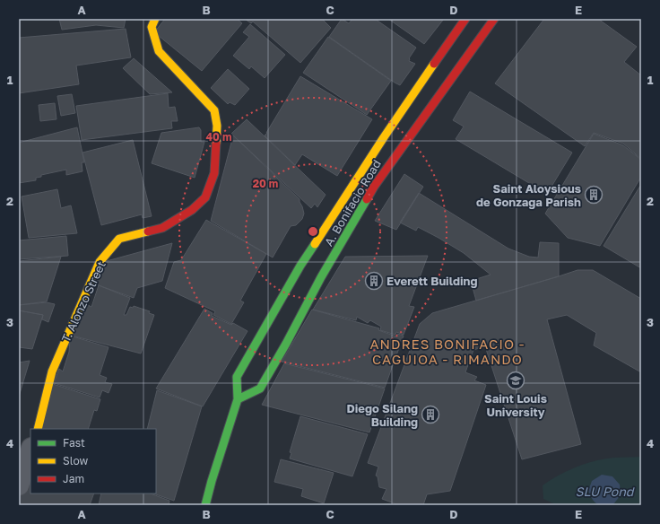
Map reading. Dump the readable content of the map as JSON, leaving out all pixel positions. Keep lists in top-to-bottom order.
{
  "streets": {
    "main road": ["A. Bonifacio Road", "T. Alonzo Street"]
  },
  "districts": ["ANDRES BONIFACIO - CAGUIOA - RIMANDO"],
  "water": ["SLU Pond"],
  "places": {
    "building": ["Saint Aloysious de Gonzaga Parish", "Everett Building", "Diego Silang Building"],
    "school or university": ["Saint Louis University"]
  },
  "legend": ["Fast", "Slow", "Jam"],
  "grid": {
    "columns": [
      "A",
      "B",
      "C",
      "D",
      "E"
    ],
    "rows": [
      "1",
      "2",
      "3",
      "4"
    ]
  },
  "rings": ["40 m", "20 m"]
}
